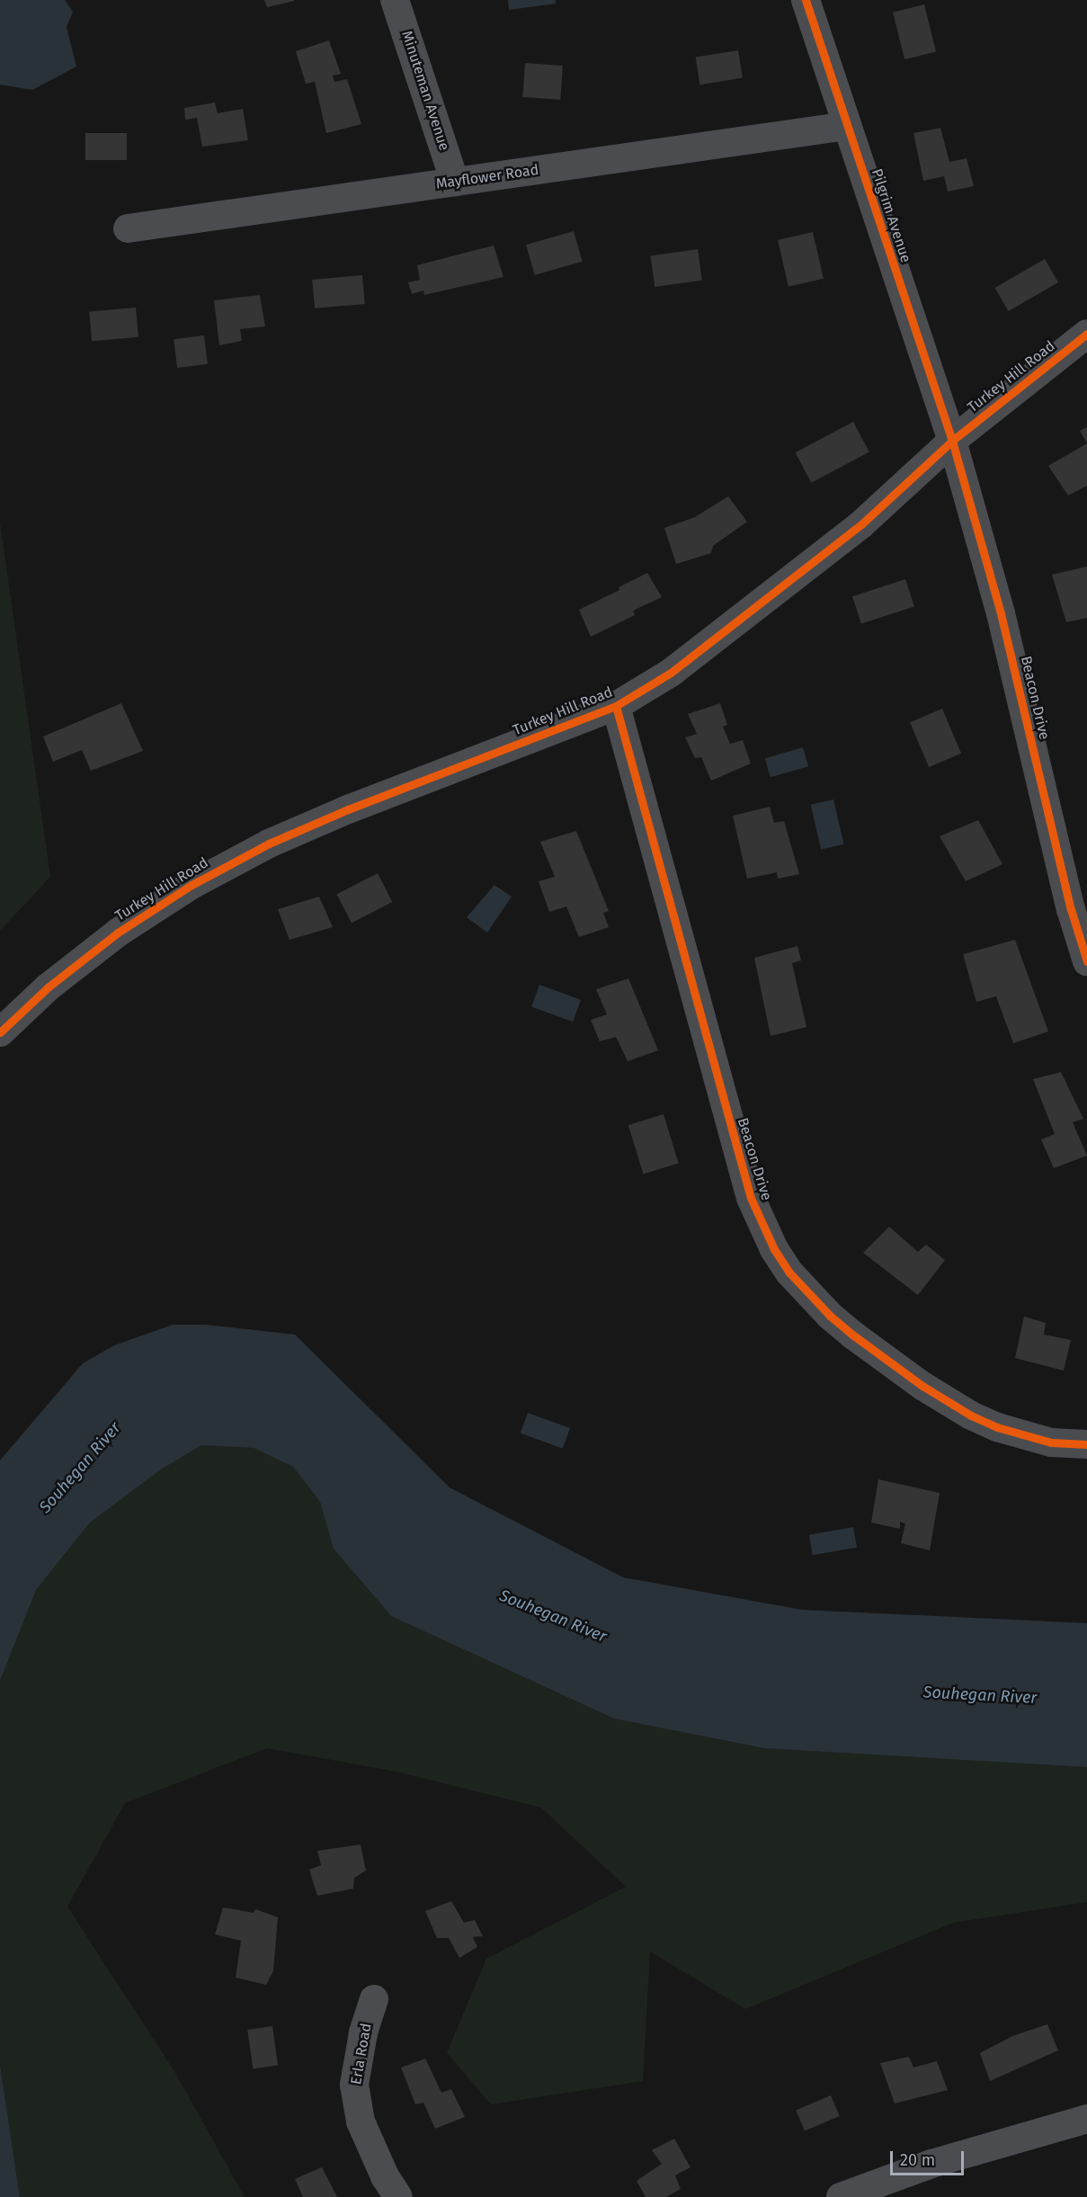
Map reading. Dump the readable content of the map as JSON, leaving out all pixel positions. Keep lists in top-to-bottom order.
{
  "streets": {
    "street": [
      "Minuteman Avenue",
      "Mayflower Road",
      "Pilgrim Avenue",
      "Turkey Hill Road",
      "Beacon Drive",
      "Erla Road"
    ]
  },
  "crossings": [
    ["Minuteman Avenue", "Mayflower Road"],
    ["Mayflower Road", "Pilgrim Avenue"],
    ["Pilgrim Avenue", "Turkey Hill Road"],
    ["Pilgrim Avenue", "Beacon Drive"],
    ["Turkey Hill Road", "Beacon Drive"]
  ],
  "water": ["Souhegan River"],
  "scale_bar": "20 m"
}
